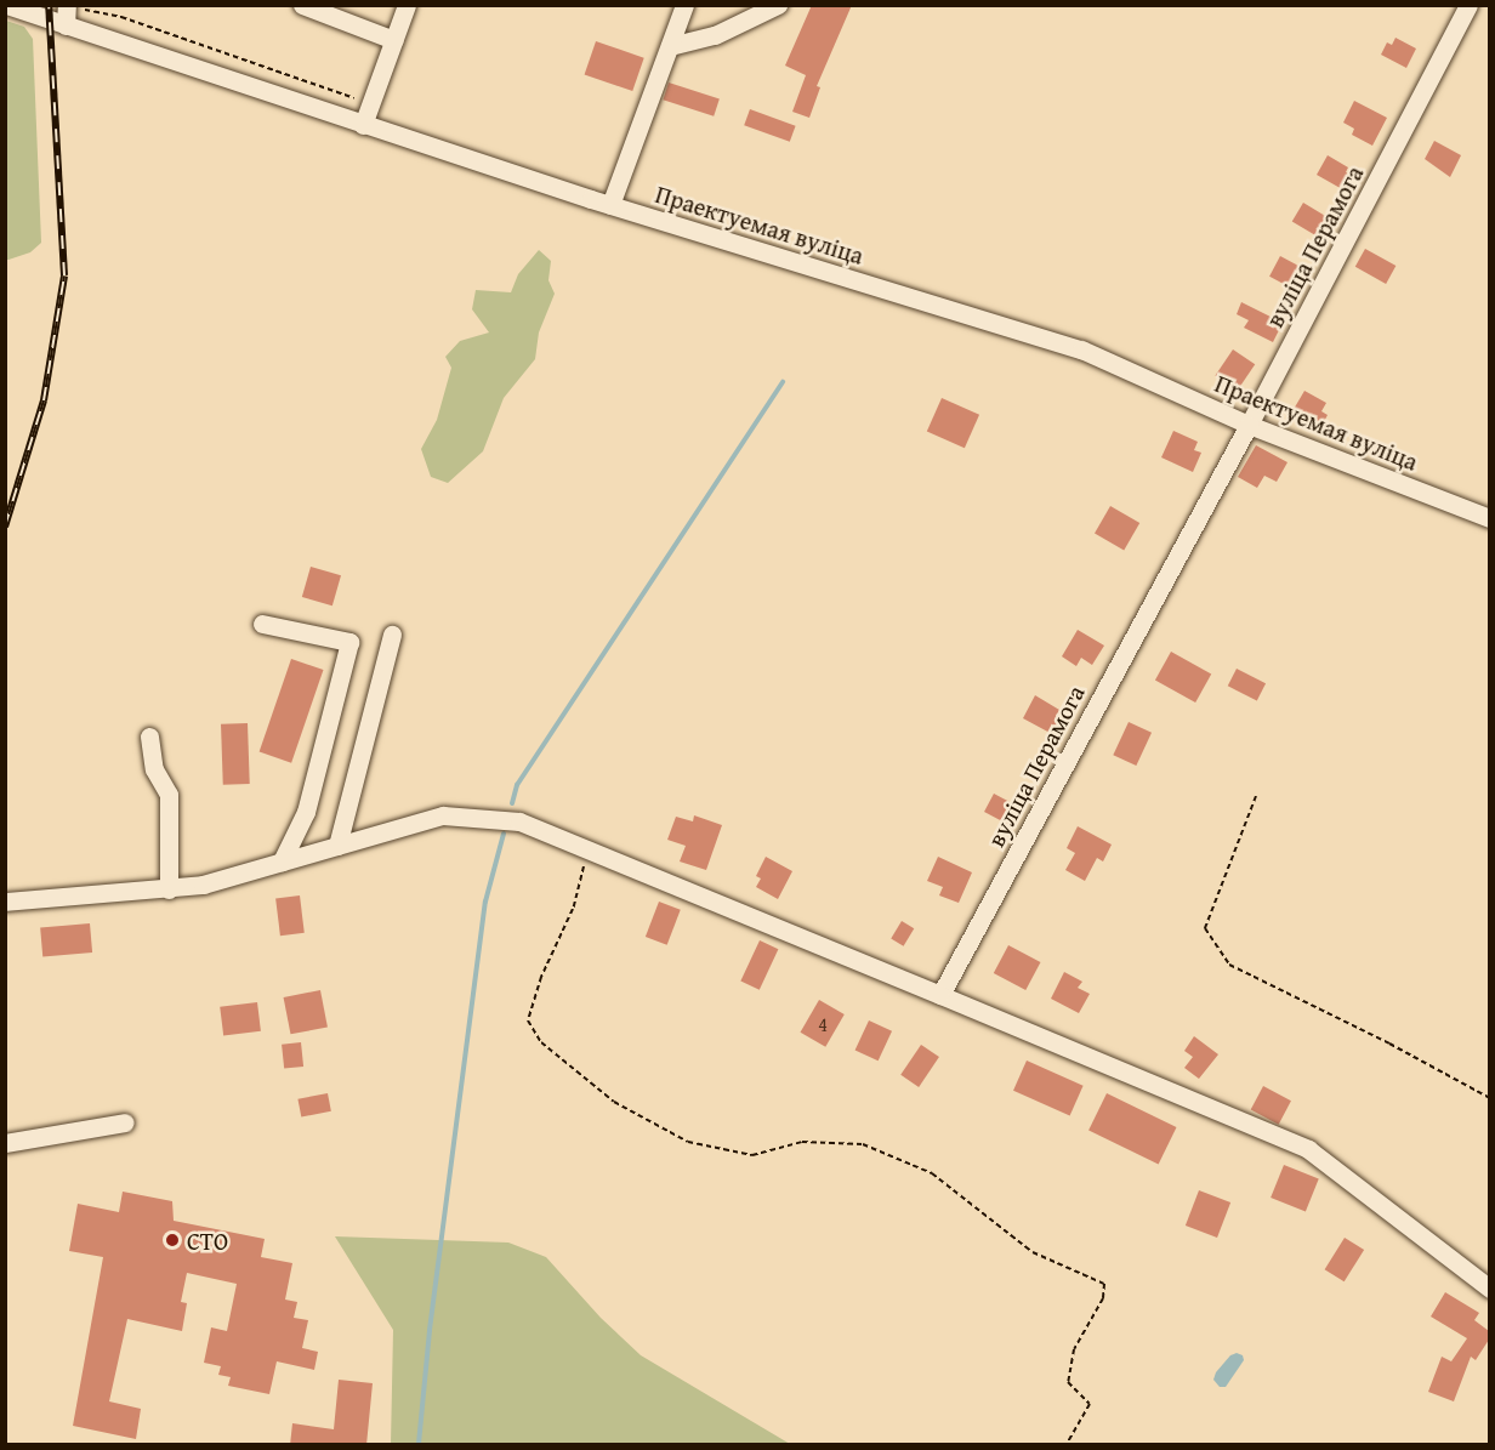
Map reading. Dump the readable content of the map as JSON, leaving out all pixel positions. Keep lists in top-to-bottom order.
{
  "streets": {
    "street": ["Праектуемая вуліца", "вуліца Перамога"]
  },
  "crossings": [
    ["Праектуемая вуліца", "вуліца Перамога"]
  ],
  "places": ["СТО"],
  "house_numbers": ["4"]
}
